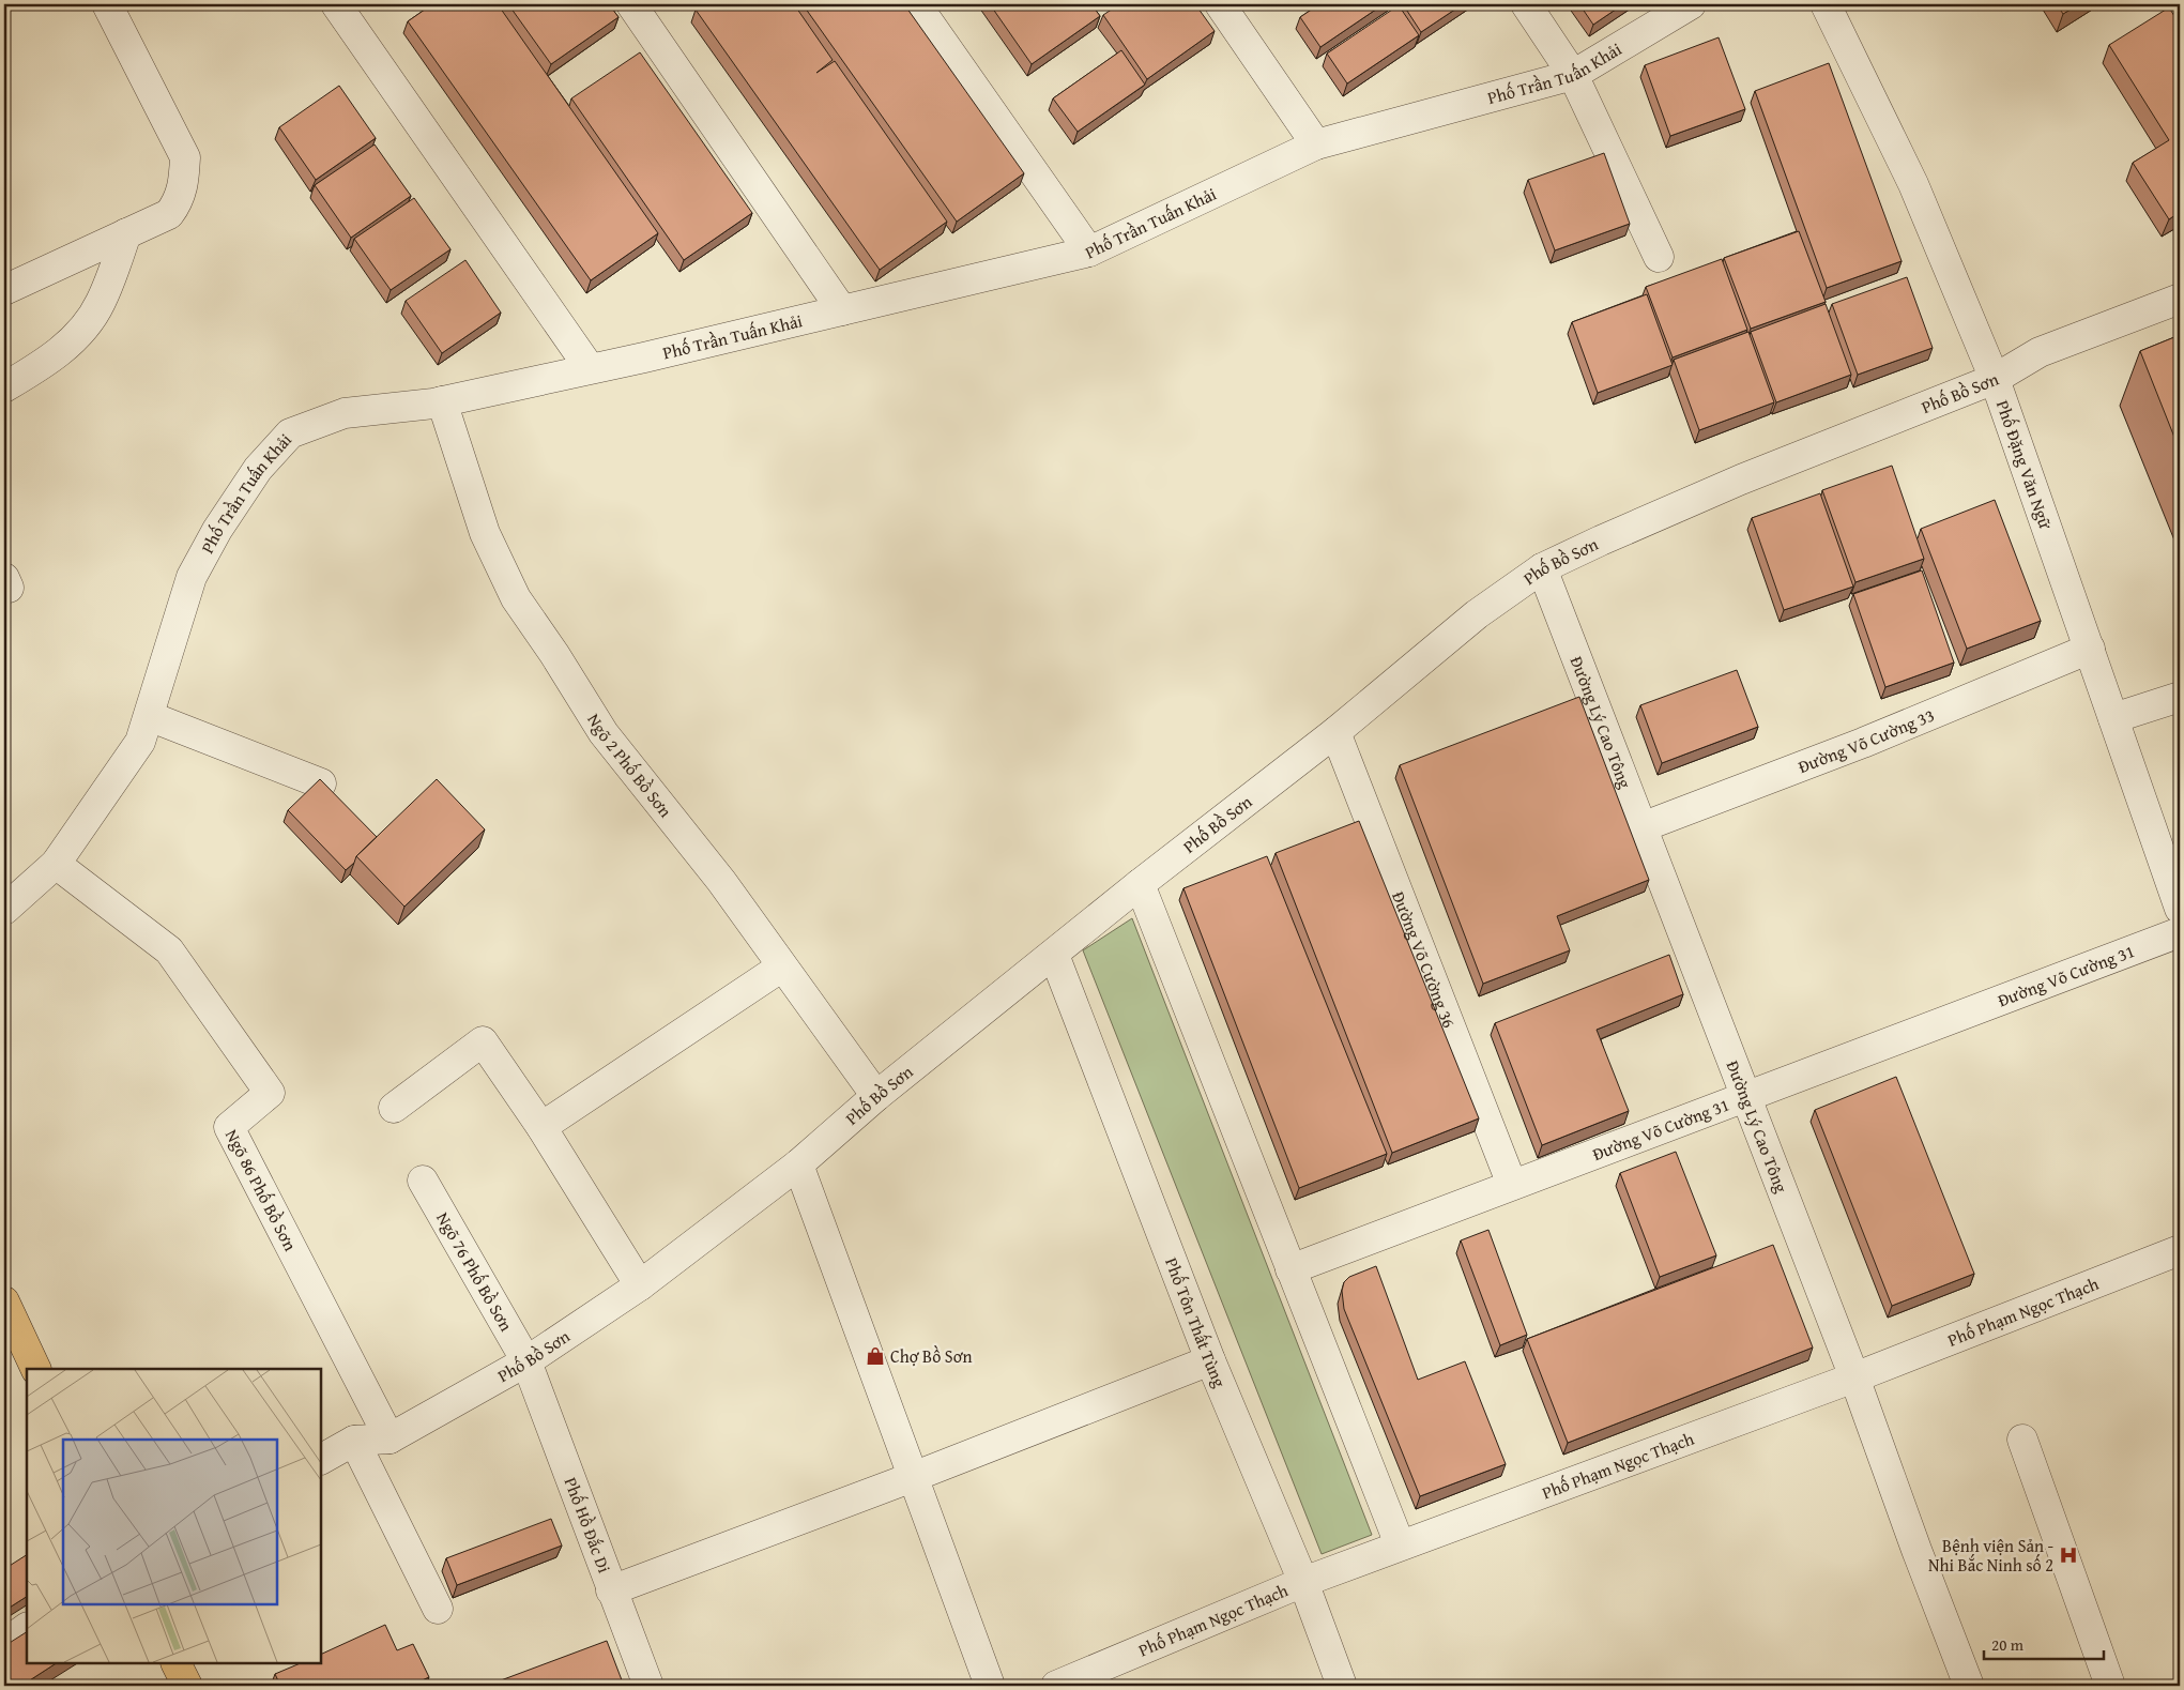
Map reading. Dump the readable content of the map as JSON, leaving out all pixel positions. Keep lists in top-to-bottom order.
{
  "streets": {
    "street": [
      "Phố Trần Tuấn Khải",
      "Phố Bồ Sơn",
      "Phố Đặng Văn Ngữ",
      "Đường Lý Cao Tông",
      "Đường Võ Cường 33",
      "Ngõ 2 Phố Bồ Sơn",
      "Đường Võ Cường 36",
      "Đường Võ Cường 31",
      "Ngõ 86 Phố Bồ Sơn",
      "Ngõ 76 Phố Bồ Sơn",
      "Phố Phạm Ngọc Thạch",
      "Phố Tôn Thất Tùng",
      "Phố Hồ Đắc Di"
    ]
  },
  "crossings": [
    ["Phố Trần Tuấn Khải", "Ngõ 2 Phố Bồ Sơn"],
    ["Phố Trần Tuấn Khải", "Ngõ 86 Phố Bồ Sơn"],
    ["Phố Bồ Sơn", "Phố Đặng Văn Ngữ"],
    ["Phố Bồ Sơn", "Đường Lý Cao Tông"],
    ["Phố Bồ Sơn", "Ngõ 2 Phố Bồ Sơn"],
    ["Phố Bồ Sơn", "Đường Võ Cường 36"],
    ["Phố Bồ Sơn", "Ngõ 86 Phố Bồ Sơn"],
    ["Phố Bồ Sơn", "Ngõ 76 Phố Bồ Sơn"],
    ["Phố Bồ Sơn", "Phố Tôn Thất Tùng"],
    ["Phố Bồ Sơn", "Phố Hồ Đắc Di"],
    ["Phố Đặng Văn Ngữ", "Đường Võ Cường 33"],
    ["Đường Lý Cao Tông", "Đường Võ Cường 33"],
    ["Đường Lý Cao Tông", "Đường Võ Cường 31"],
    ["Đường Lý Cao Tông", "Phố Phạm Ngọc Thạch"],
    ["Đường Võ Cường 36", "Đường Võ Cường 31"],
    ["Ngõ 76 Phố Bồ Sơn", "Phố Hồ Đắc Di"],
    ["Phố Phạm Ngọc Thạch", "Phố Tôn Thất Tùng"]
  ],
  "places": {
    "shop": ["Chợ Bồ Sơn"],
    "hospital": ["Bệnh viện Sản - Nhi Bắc Ninh số 2"]
  },
  "scale_bar": "20 m"
}
